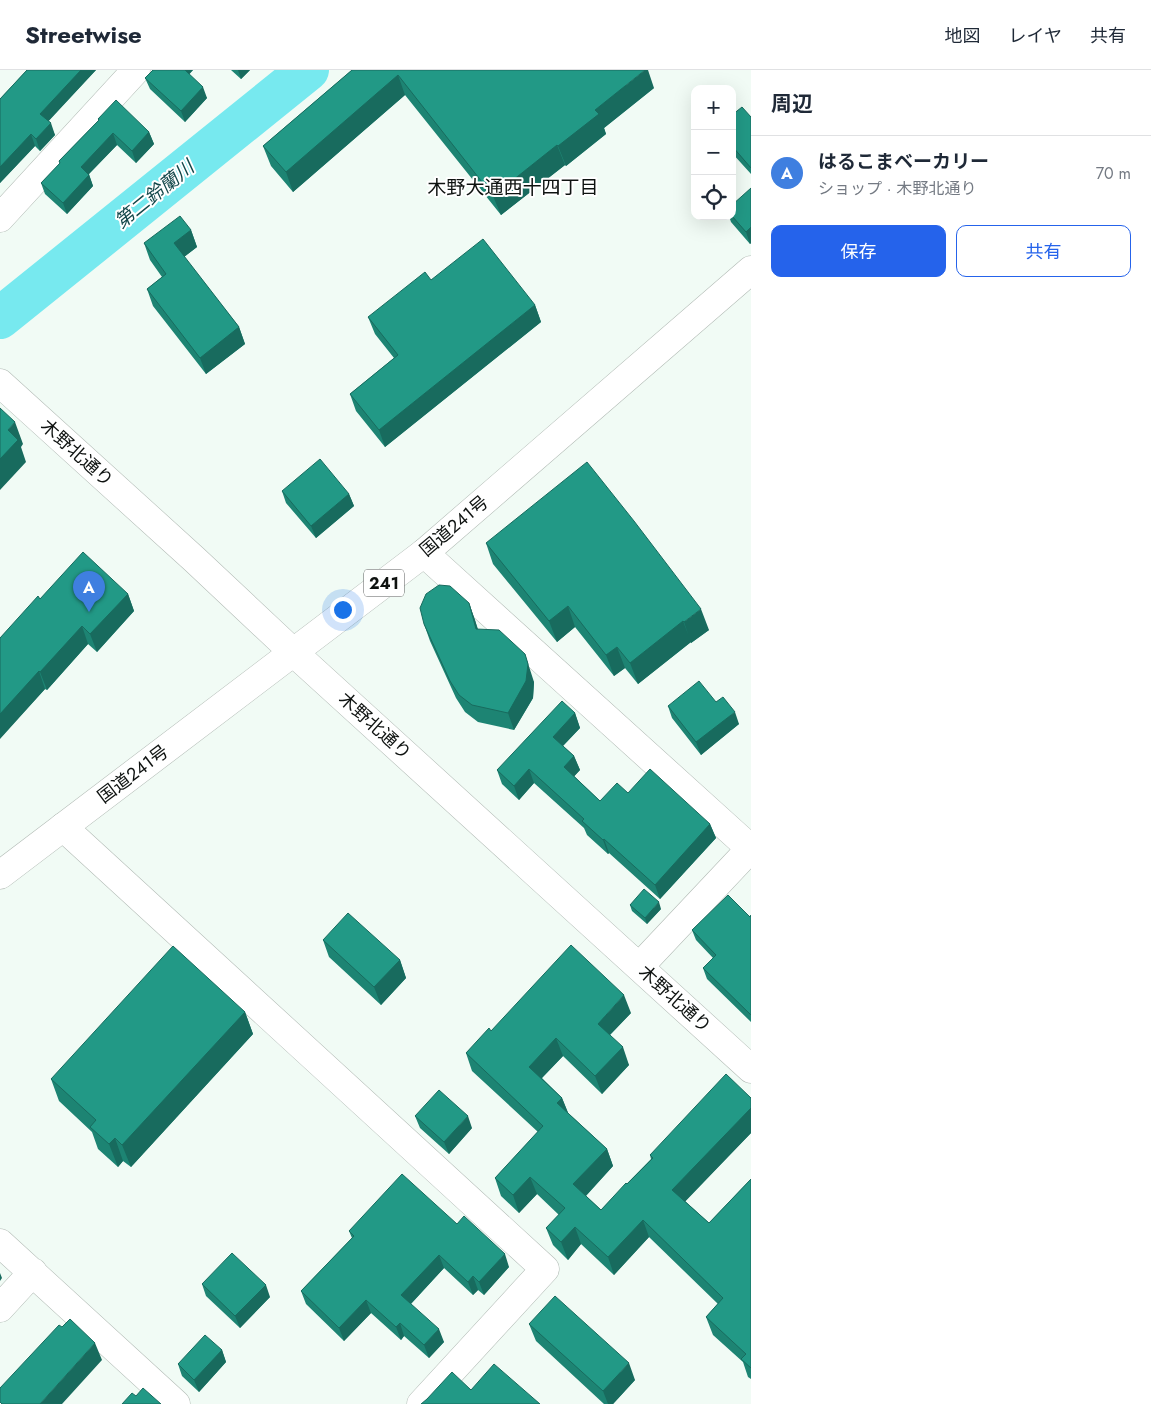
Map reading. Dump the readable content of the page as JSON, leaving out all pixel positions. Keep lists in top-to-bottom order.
{
  "streets": {
    "main road": ["木野北通り", "国道241号", "241"]
  },
  "crossings": [
    ["木野北通り", "国道241号"]
  ],
  "districts": ["木野大通西十四丁目"],
  "water": ["第二鈴蘭川"],
  "page": {
    "header": "Streetwise",
    "nav": ["地図", "レイヤ", "共有"],
    "heading": "周辺",
    "map_buttons": ["+", "−"],
    "list": [
      {
        "mark": "A",
        "name": "はるこまベーカリー",
        "note": "ショップ · 木野北通り",
        "value": "70 m"
      }
    ],
    "buttons": ["保存", "共有"],
    "pins": "A"
  }
}
